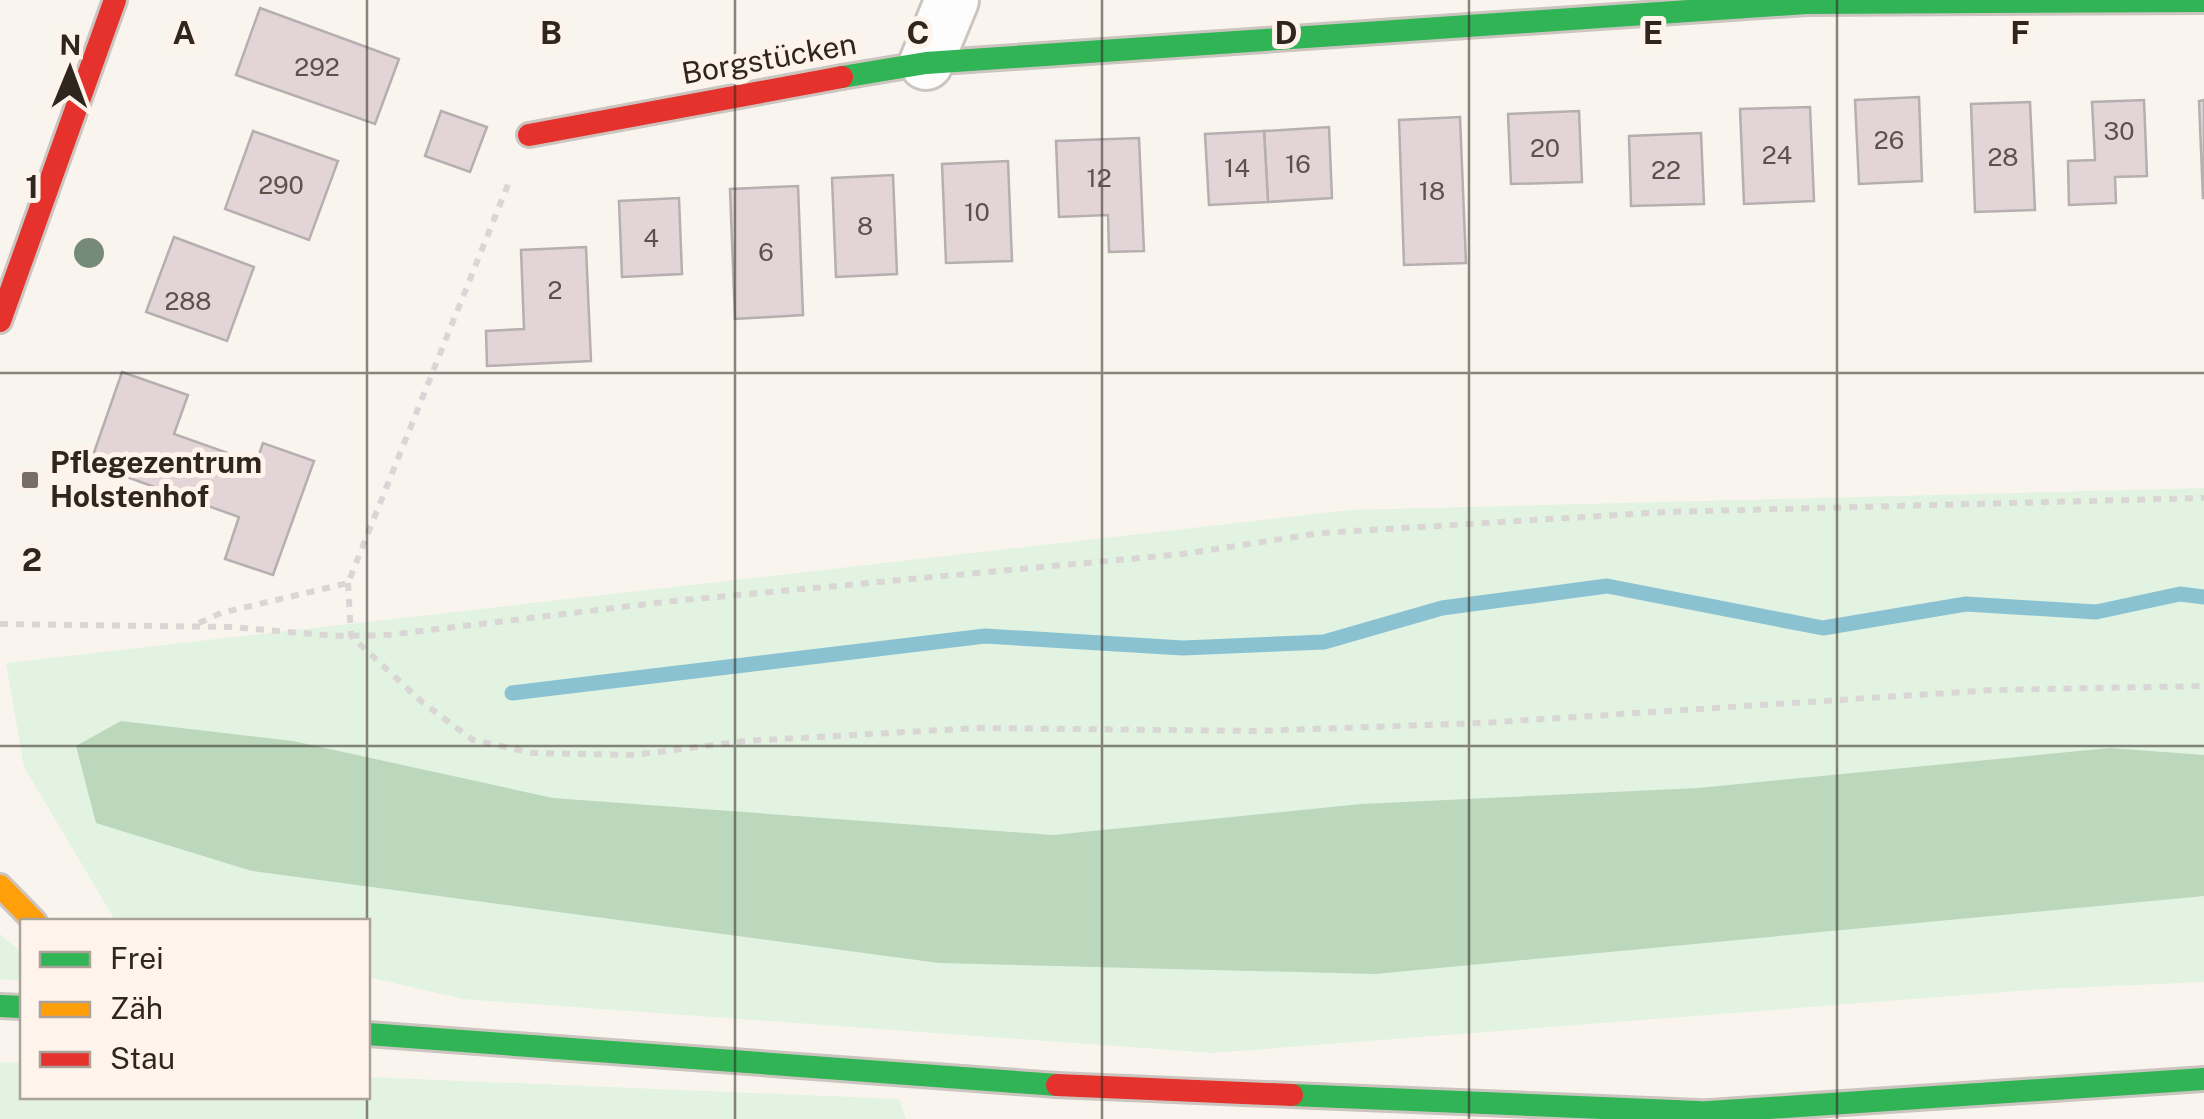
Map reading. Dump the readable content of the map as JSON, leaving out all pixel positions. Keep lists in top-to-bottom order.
{
  "streets": {
    "main road": ["Borgstücken"]
  },
  "places": {
    "transit": ["Pflegezentrum Holstenhof"]
  },
  "house_numbers": [
    "292",
    "30",
    "26",
    "20",
    "24",
    "28",
    "16",
    "14",
    "22",
    "12",
    "290",
    "18",
    "10",
    "8",
    "4",
    "6",
    "2",
    "288"
  ],
  "legend": ["Frei", "Zäh", "Stau"],
  "north": "top",
  "grid": {
    "columns": [
      "A",
      "B",
      "C",
      "D",
      "E",
      "F"
    ],
    "rows": ["1", "2"]
  }
}
